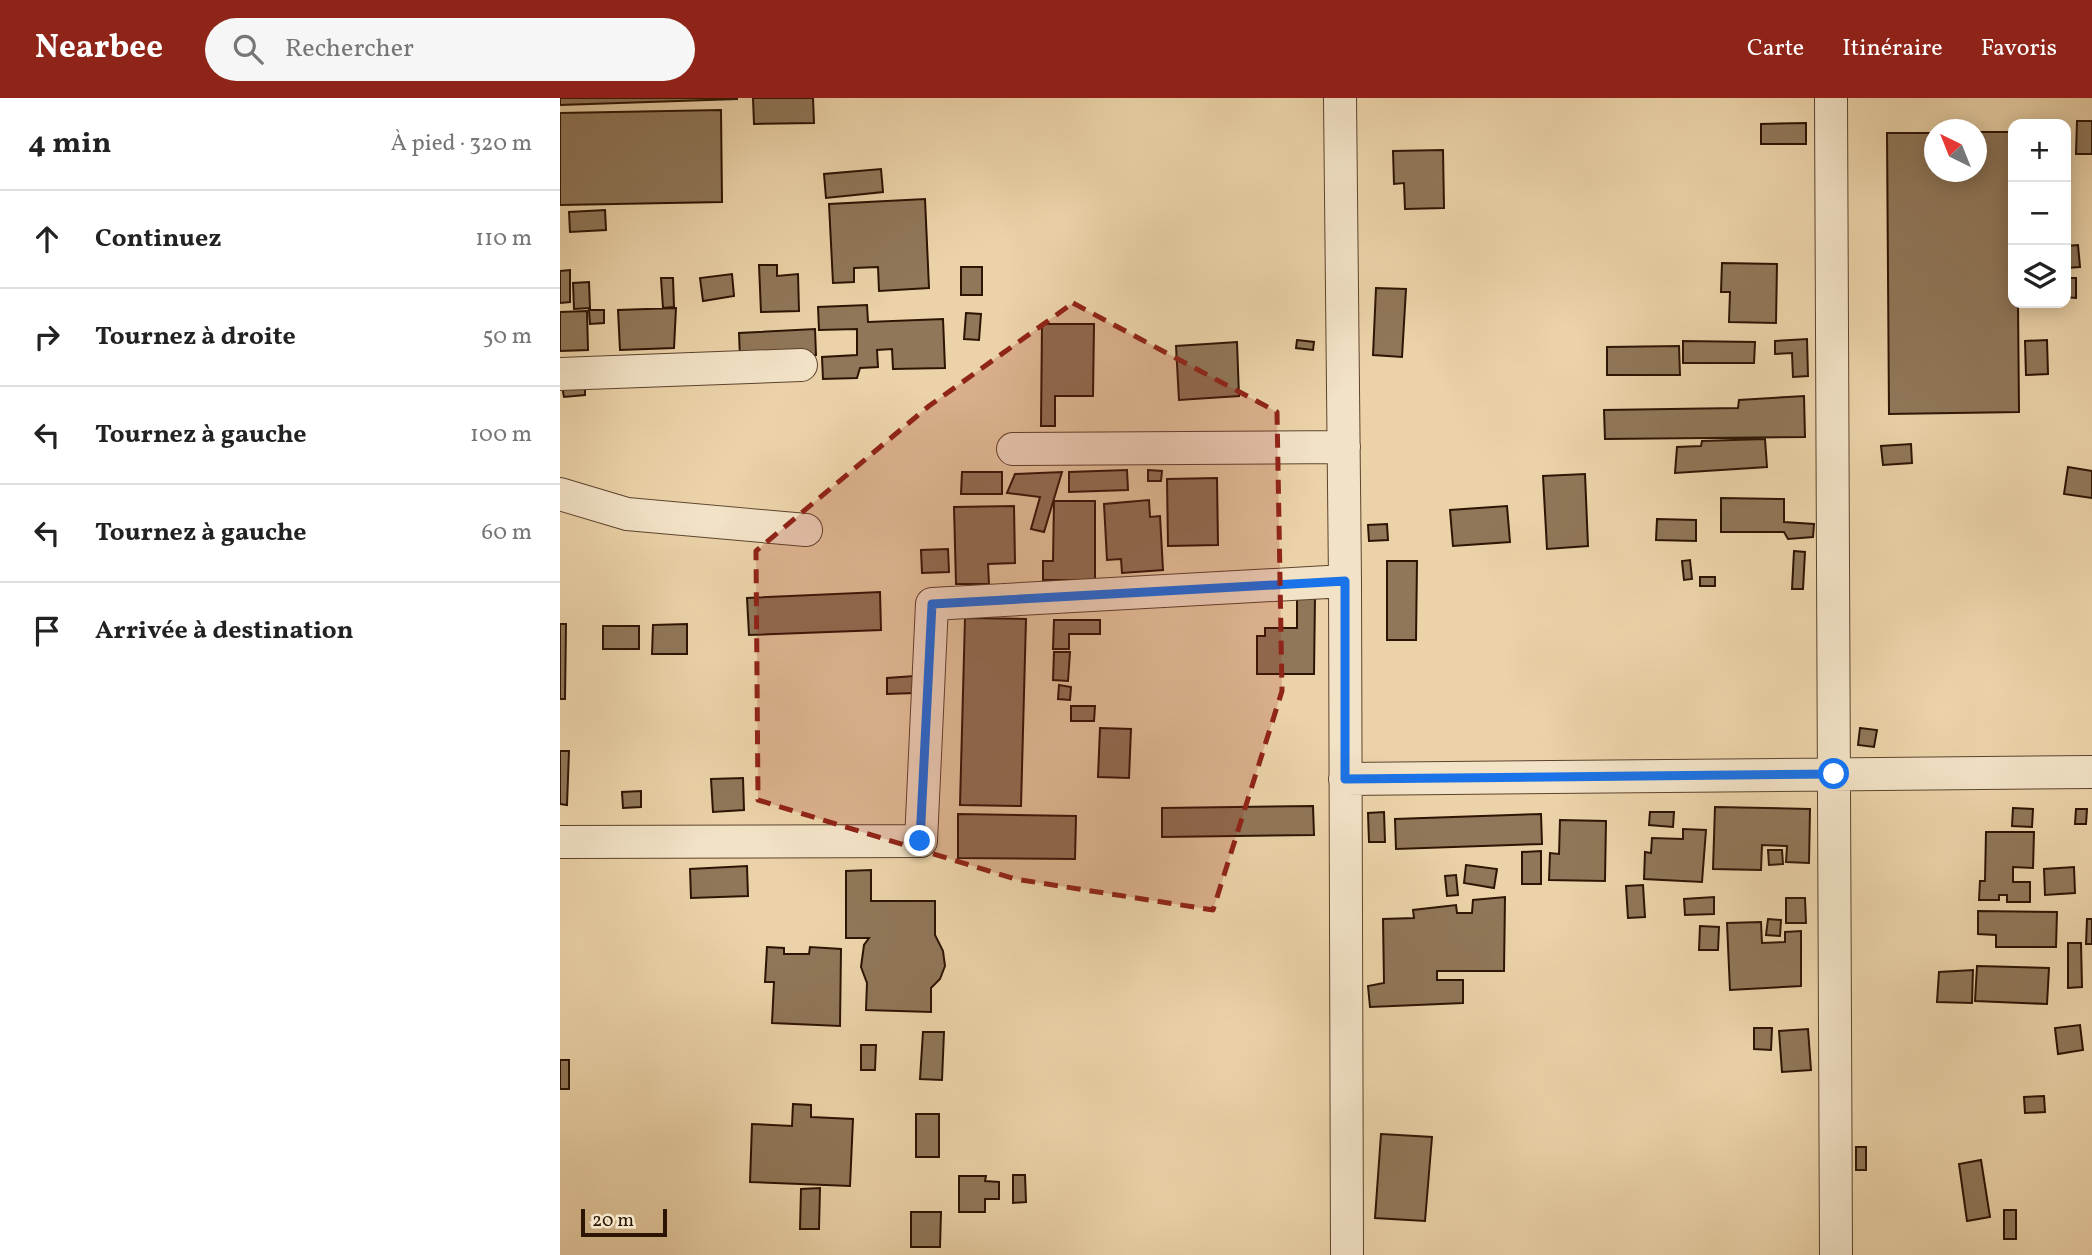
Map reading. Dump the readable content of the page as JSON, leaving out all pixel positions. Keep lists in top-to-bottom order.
{
  "scale_bar": "20 m",
  "north": "top left",
  "page": {
    "header": "Nearbee",
    "search": "Rechercher",
    "nav": ["Carte", "Itinéraire", "Favoris"],
    "heading": ["4 min", "À pied · 320 m"],
    "map_buttons": ["+", "−"],
    "list": [
      ["Continuez", "110 m"],
      ["Tournez à droite", "50 m"],
      ["Tournez à gauche", "100 m"],
      ["Tournez à gauche", "60 m"],
      "Arrivée à destination"
    ],
    "scale": "20 m"
  }
}
